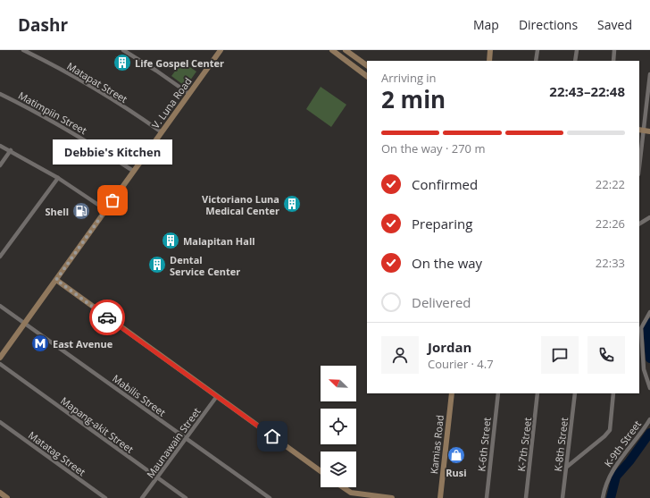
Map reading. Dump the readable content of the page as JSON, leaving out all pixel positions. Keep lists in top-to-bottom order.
{
  "streets": {
    "main road": ["V. Luna Road", "Kamias Road"],
    "street": [
      "Matapat Street",
      "Matimpiin Street",
      "Mabilis Street",
      "Mapang-akit Street",
      "Maunawain Street",
      "K-9th Street",
      "K-6th Street",
      "K-7th Street",
      "K-8th Street",
      "Matatag Street"
    ]
  },
  "crossings": [
    ["Matapat Street", "V. Luna Road"],
    ["V. Luna Road", "Matimpiin Street"],
    ["V. Luna Road", "Mabilis Street"],
    ["Mabilis Street", "Maunawain Street"],
    ["Mapang-akit Street", "Maunawain Street"],
    ["K-9th Street", "K-8th Street"]
  ],
  "places": {
    "building": [
      "Life Gospel Center",
      "Victoriano Luna Medical Center",
      "Malapitan Hall",
      "Dental Service Center"
    ],
    "other": ["Debbie's Kitchen"],
    "fuel station": ["Shell"],
    "metro station": ["East Avenue"],
    "shop": ["Rusi"]
  },
  "north": "top left",
  "page": {
    "header": "Dashr",
    "nav": ["Map", "Directions", "Saved"],
    "heading": ["2 min", "Arriving in", "22:43–22:48"],
    "panel": ["Jordan", "Courier · 4.7"],
    "bar": "On the way · 270 m",
    "bubble": "Debbie's Kitchen",
    "list": [
      ["Confirmed", "22:22"],
      ["Preparing", "22:26"],
      ["On the way", "22:33"],
      "Delivered"
    ]
  }
}
